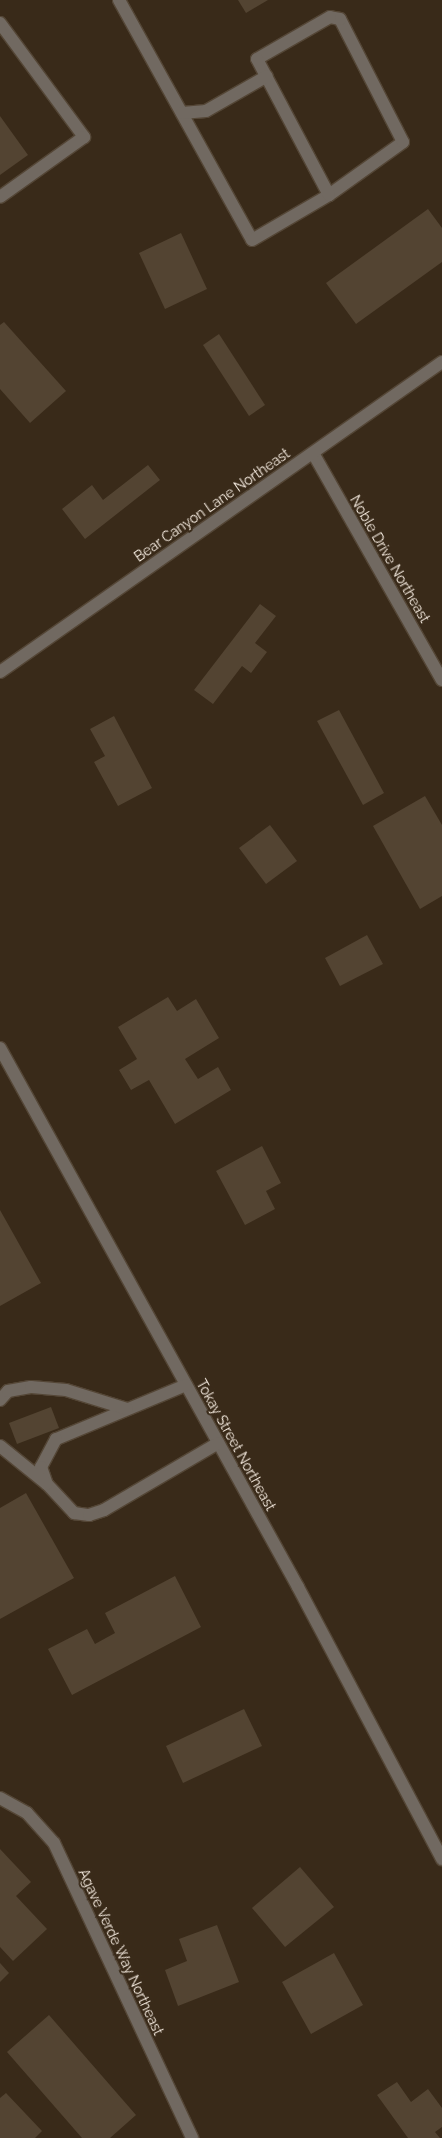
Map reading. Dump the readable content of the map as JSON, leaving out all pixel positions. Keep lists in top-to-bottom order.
{
  "streets": {
    "street": [
      "Bear Canyon Lane Northeast",
      "Noble Drive Northeast",
      "Tokay Street Northeast",
      "Agave Verde Way Northeast"
    ]
  },
  "crossings": [
    ["Bear Canyon Lane Northeast", "Noble Drive Northeast"]
  ]
}
